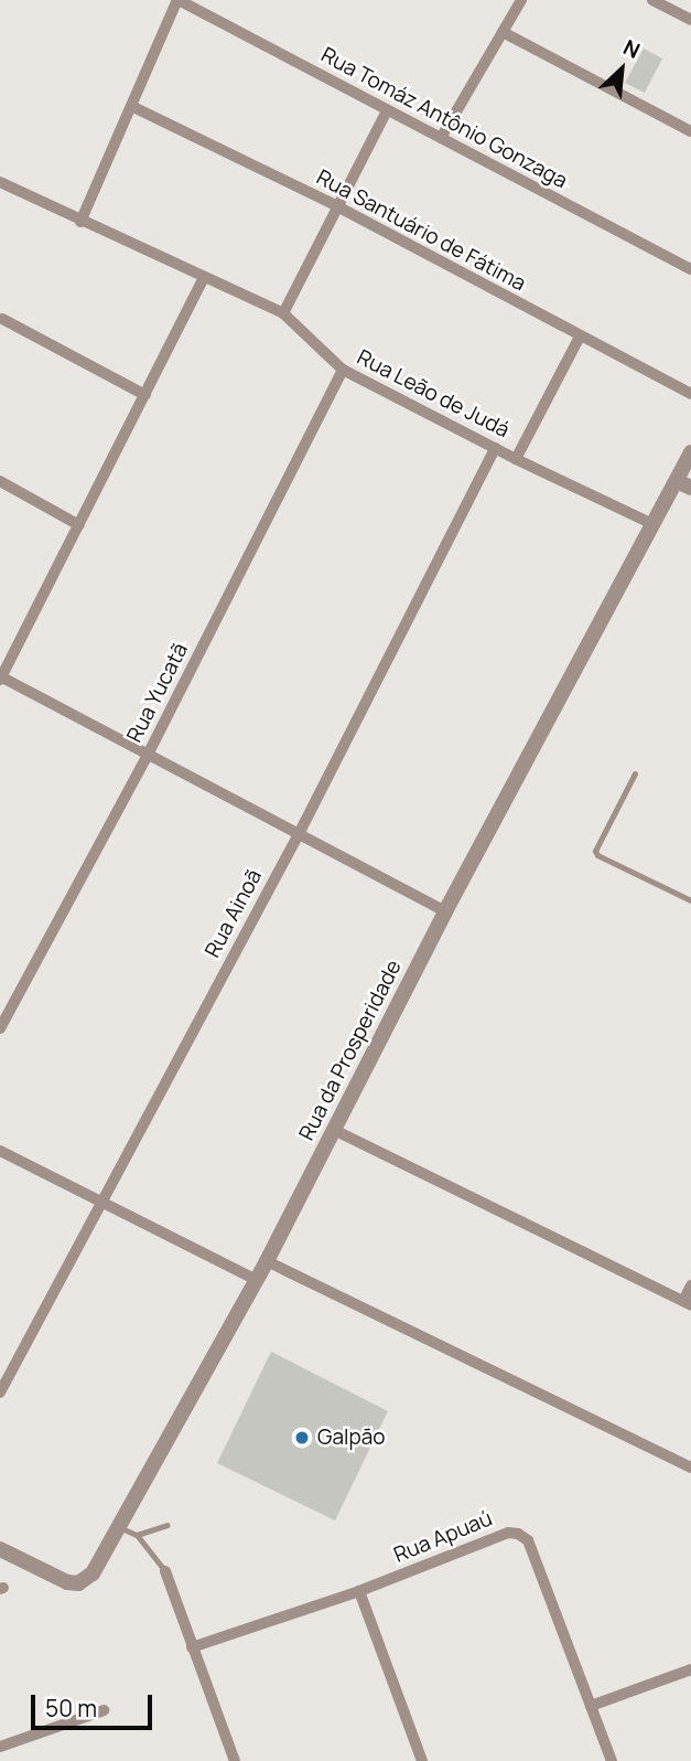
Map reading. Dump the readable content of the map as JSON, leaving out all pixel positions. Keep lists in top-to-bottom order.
{
  "streets": {
    "street": [
      "Rua Tomáz Antônio Gonzaga",
      "Rua Santuário de Fátima",
      "Rua Leão de Judá",
      "Rua Yucatã",
      "Rua Ainoã",
      "Rua da Prosperidade",
      "Rua Apuaú"
    ]
  },
  "crossings": [
    ["Rua Leão de Judá", "Rua Yucatã"],
    ["Rua Leão de Judá", "Rua Ainoã"],
    ["Rua Leão de Judá", "Rua da Prosperidade"]
  ],
  "places": ["Galpão"],
  "scale_bar": "50 m",
  "north": "top right"
}
